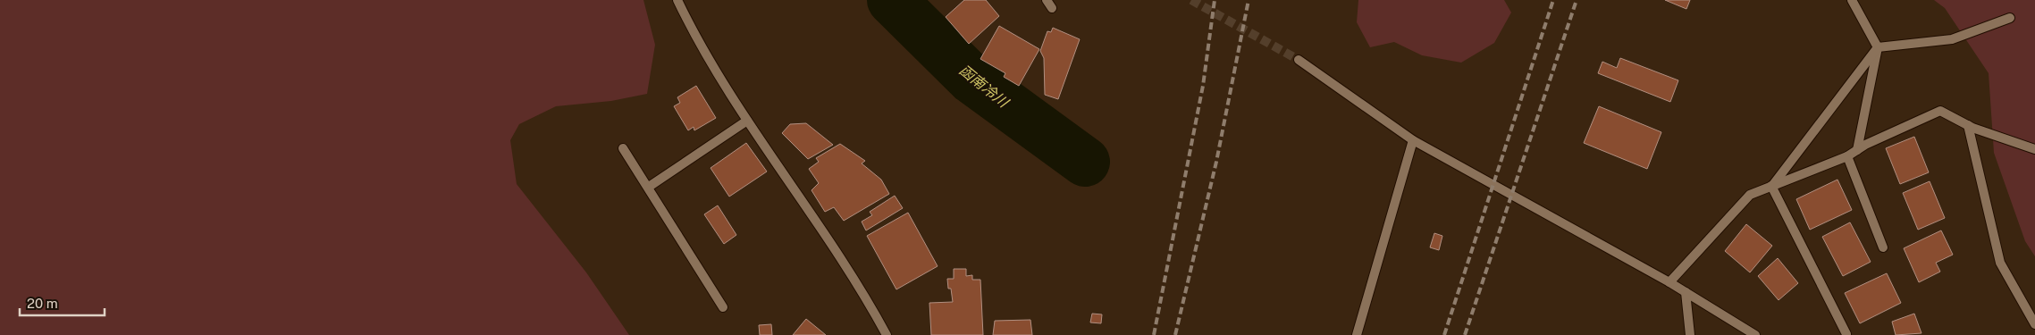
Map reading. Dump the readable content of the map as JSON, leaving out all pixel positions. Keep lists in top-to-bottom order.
{
  "water": ["函南冷川"],
  "scale_bar": "20 m"
}
